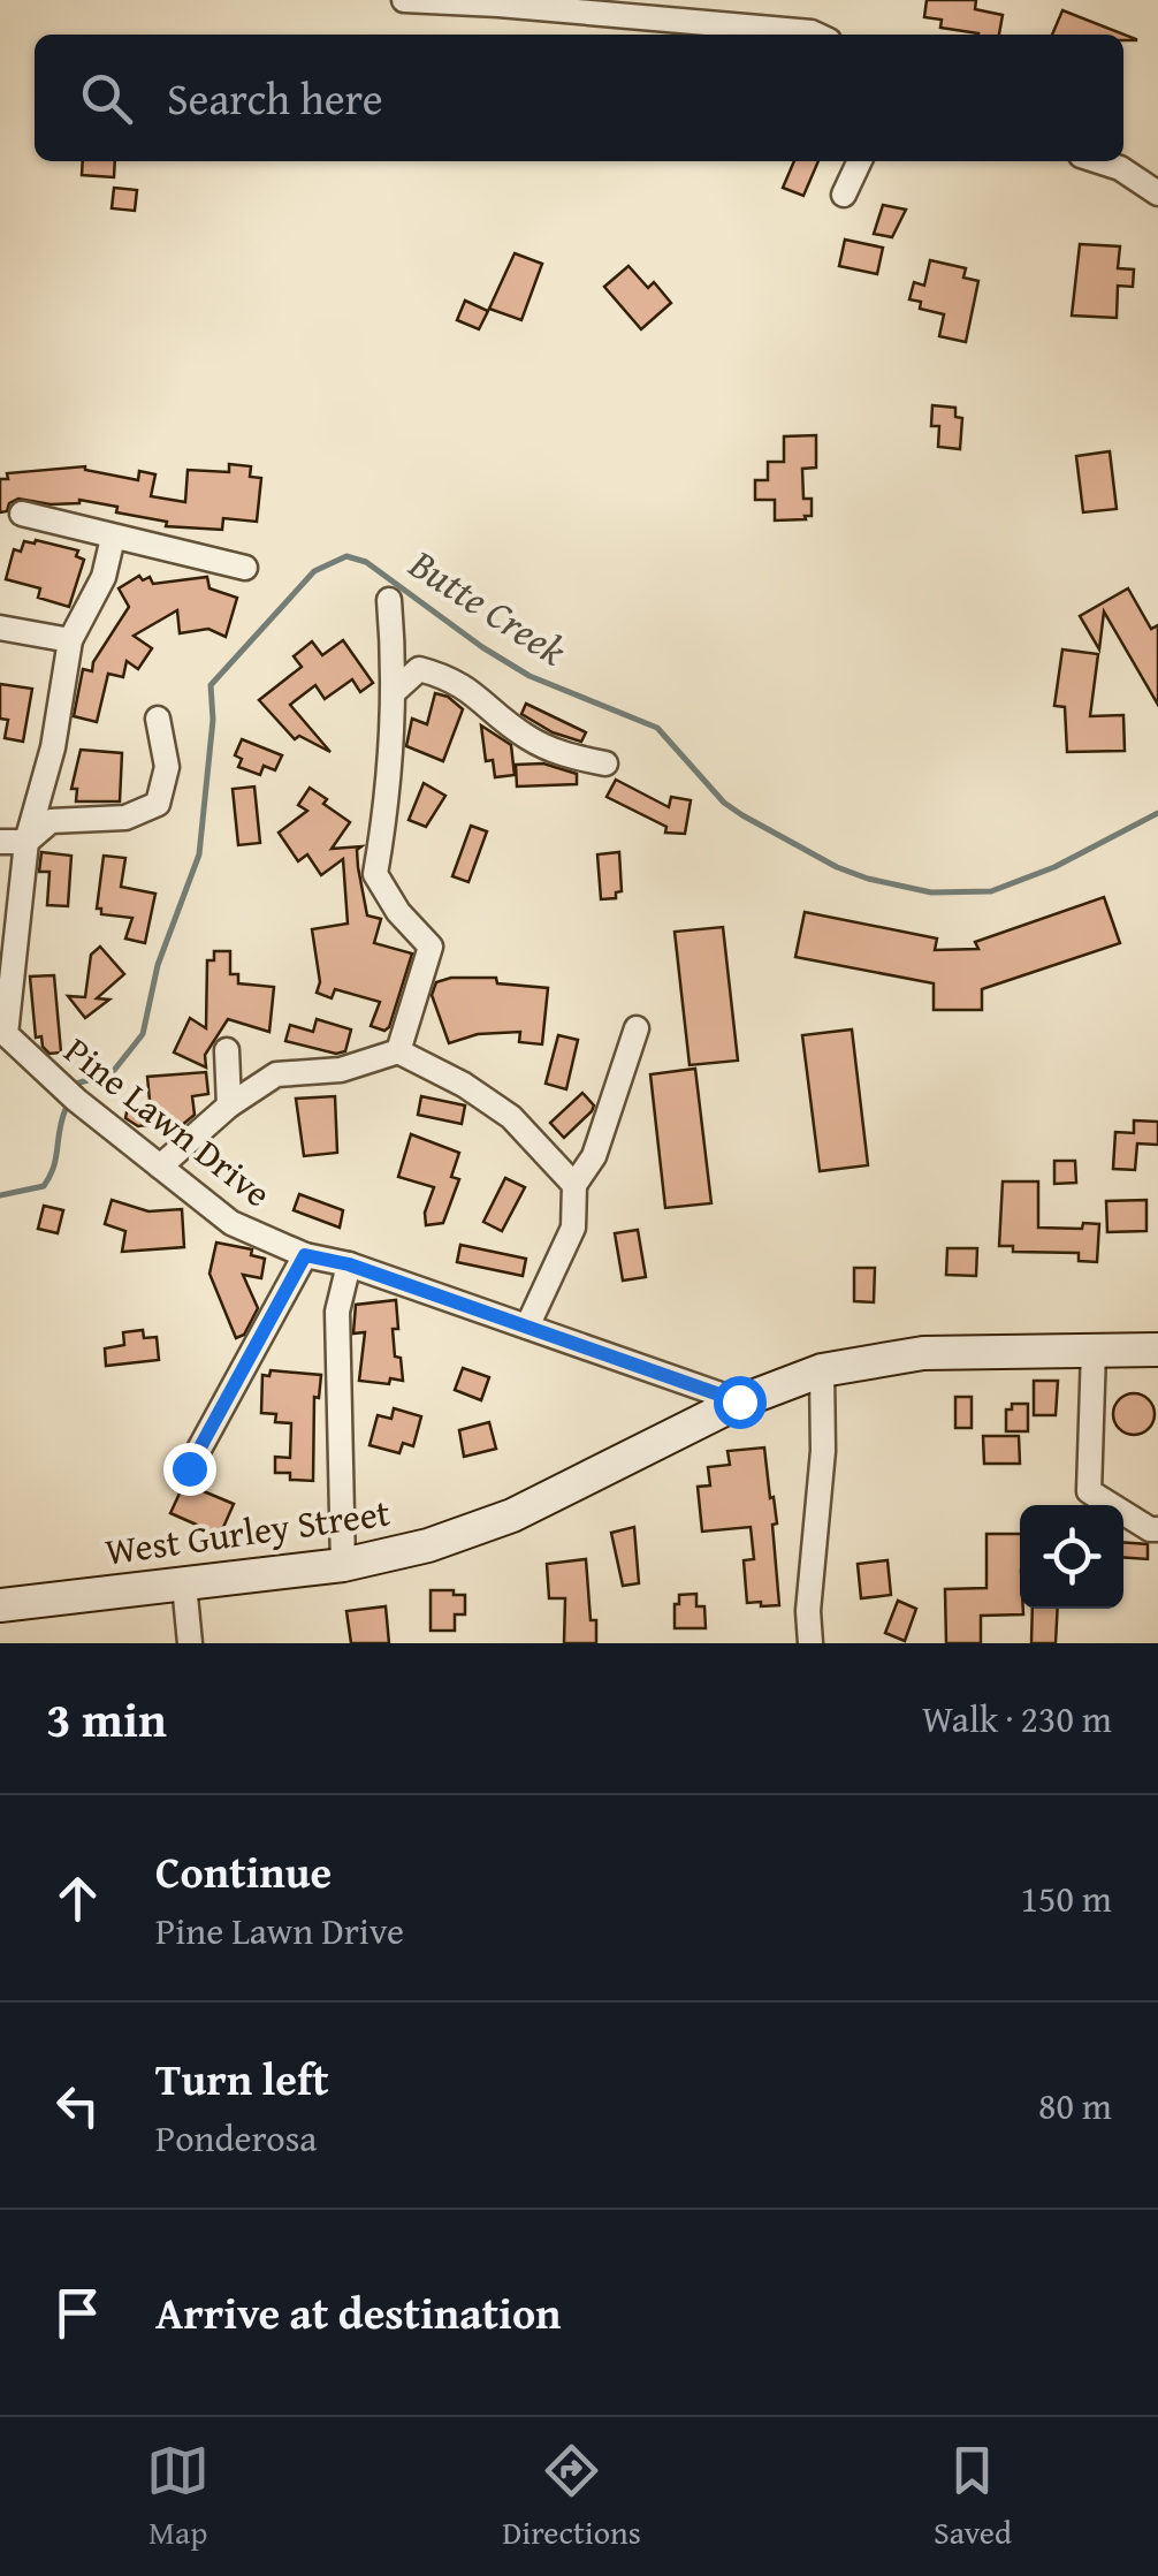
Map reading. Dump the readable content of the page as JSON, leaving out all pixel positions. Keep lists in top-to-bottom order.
{
  "streets": {
    "main road": ["West Gurley Street"],
    "street": ["Pine Lawn Drive"]
  },
  "crossings": [
    ["Pine Lawn Drive", "West Gurley Street"]
  ],
  "water": ["Butte Creek"],
  "page": {
    "search": "Search here",
    "heading": ["3 min", "Walk · 230 m"],
    "list": [
      ["Continue", "Pine Lawn Drive", "150 m"],
      ["Turn left", "Ponderosa", "80 m"],
      "Arrive at destination"
    ],
    "nav": ["Map", "Directions", "Saved"]
  }
}
